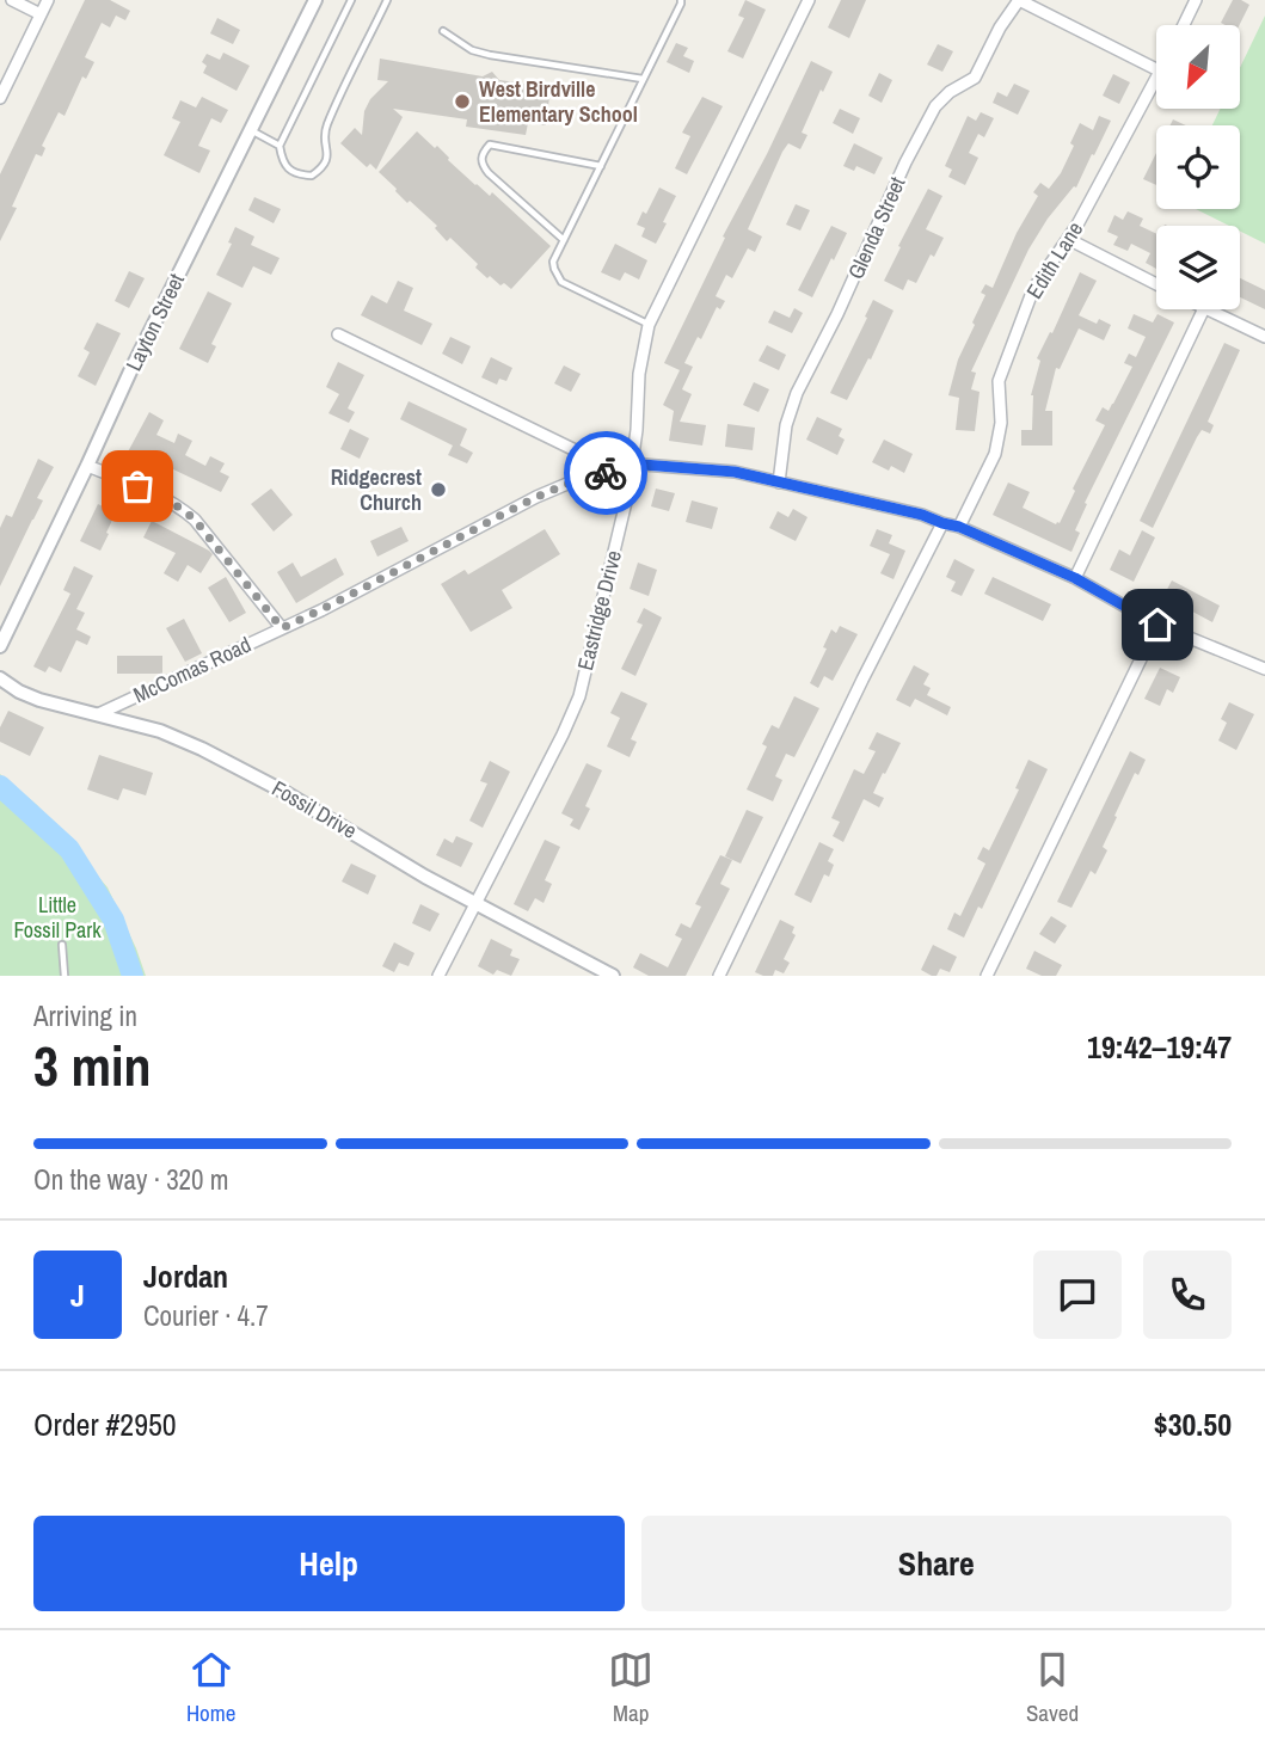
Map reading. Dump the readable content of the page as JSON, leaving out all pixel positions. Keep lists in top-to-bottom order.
{
  "streets": {
    "street": [
      "Glenda Street",
      "Edith Lane",
      "Layton Street",
      "Eastridge Drive",
      "McComas Road",
      "Fossil Drive"
    ]
  },
  "crossings": [
    ["Glenda Street", "McComas Road"],
    ["Edith Lane", "McComas Road"],
    ["Eastridge Drive", "McComas Road"],
    ["Eastridge Drive", "Fossil Drive"],
    ["McComas Road", "Fossil Drive"]
  ],
  "parks": ["Little Fossil Park"],
  "places": ["West Birdville Elementary School", "Ridgecrest Church"],
  "north": "bottom left",
  "page": {
    "heading": ["3 min", "Arriving in", "19:42–19:47"],
    "panel": [
      "Jordan",
      "Courier · 4.7",
      "Order #2950",
      "$30.50"
    ],
    "bar": "On the way · 320 m",
    "round": "J",
    "buttons": ["Help", "Share"],
    "tabs": ["Home", "Map", "Saved"]
  }
}
